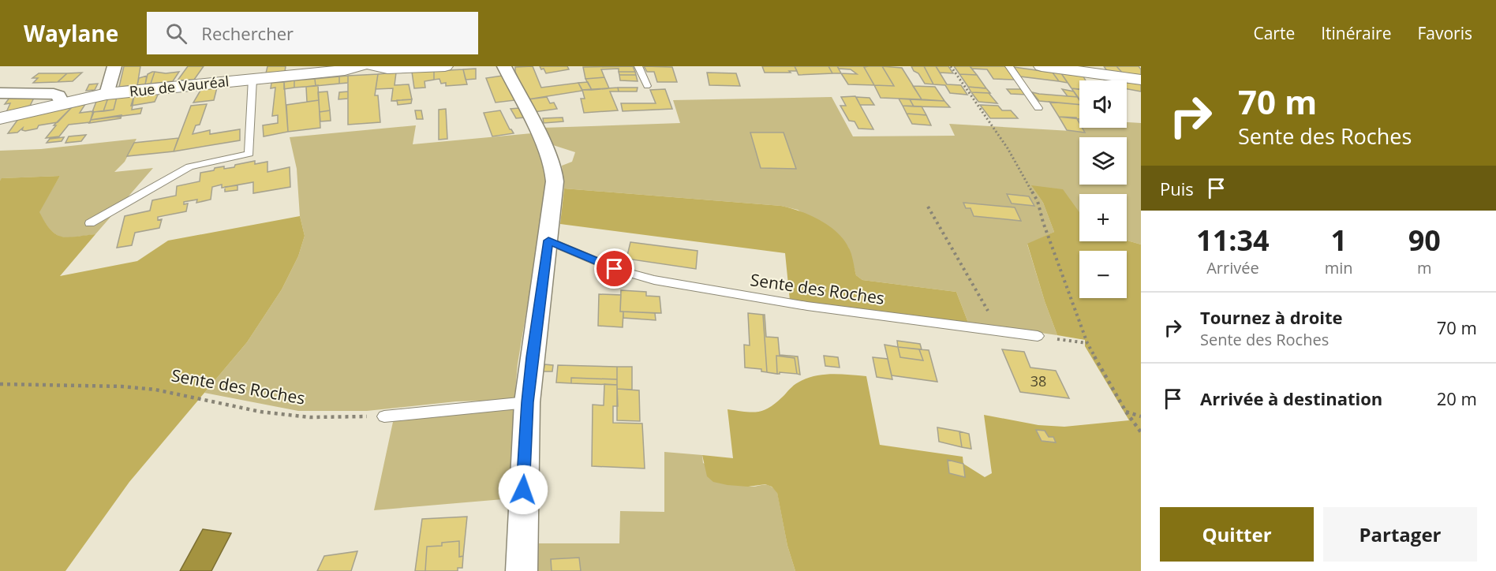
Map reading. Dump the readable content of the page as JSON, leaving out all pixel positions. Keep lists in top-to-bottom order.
{
  "streets": {
    "street": ["Rue de Vauréal"],
    "lane": ["Sente des Roches"]
  },
  "house_numbers": ["38"],
  "page": {
    "header": "Waylane",
    "search": "Rechercher",
    "nav": ["Carte", "Itinéraire", "Favoris"],
    "turn": ["70 m", "Sente des Roches"],
    "map_buttons": ["+", "−"],
    "then": "Puis",
    "eta": [
      "11:34",
      "Arrivée",
      "1",
      "min",
      "90",
      "m"
    ],
    "list": [
      {
        "name": "Tournez à droite",
        "note": "Sente des Roches",
        "value": "70 m"
      },
      {
        "name": "Arrivée à destination",
        "value": "20 m"
      }
    ],
    "buttons": ["Quitter", "Partager"]
  }
}
